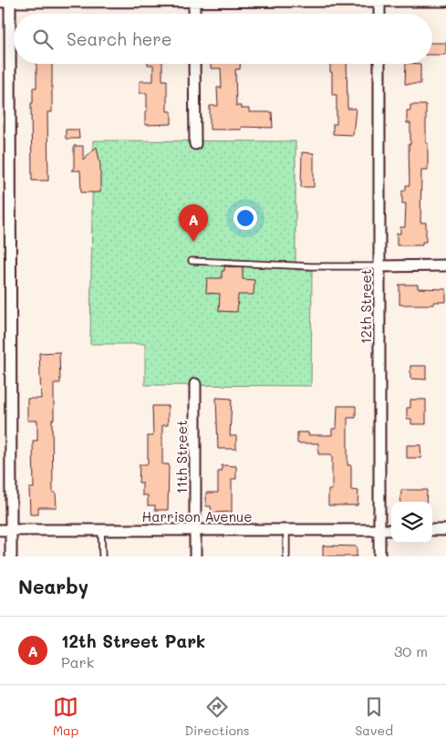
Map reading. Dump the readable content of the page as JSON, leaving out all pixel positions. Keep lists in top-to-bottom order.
{
  "streets": {
    "street": ["12th Street", "11th Street", "Harrison Avenue"]
  },
  "crossings": [
    ["12th Street", "Harrison Avenue"],
    ["11th Street", "Harrison Avenue"]
  ],
  "page": {
    "search": "Search here",
    "pins": "A",
    "heading": "Nearby",
    "list": [
      {
        "mark": "A",
        "name": "12th Street Park",
        "note": "Park",
        "value": "30 m"
      }
    ],
    "nav": ["Map", "Directions", "Saved"]
  }
}
